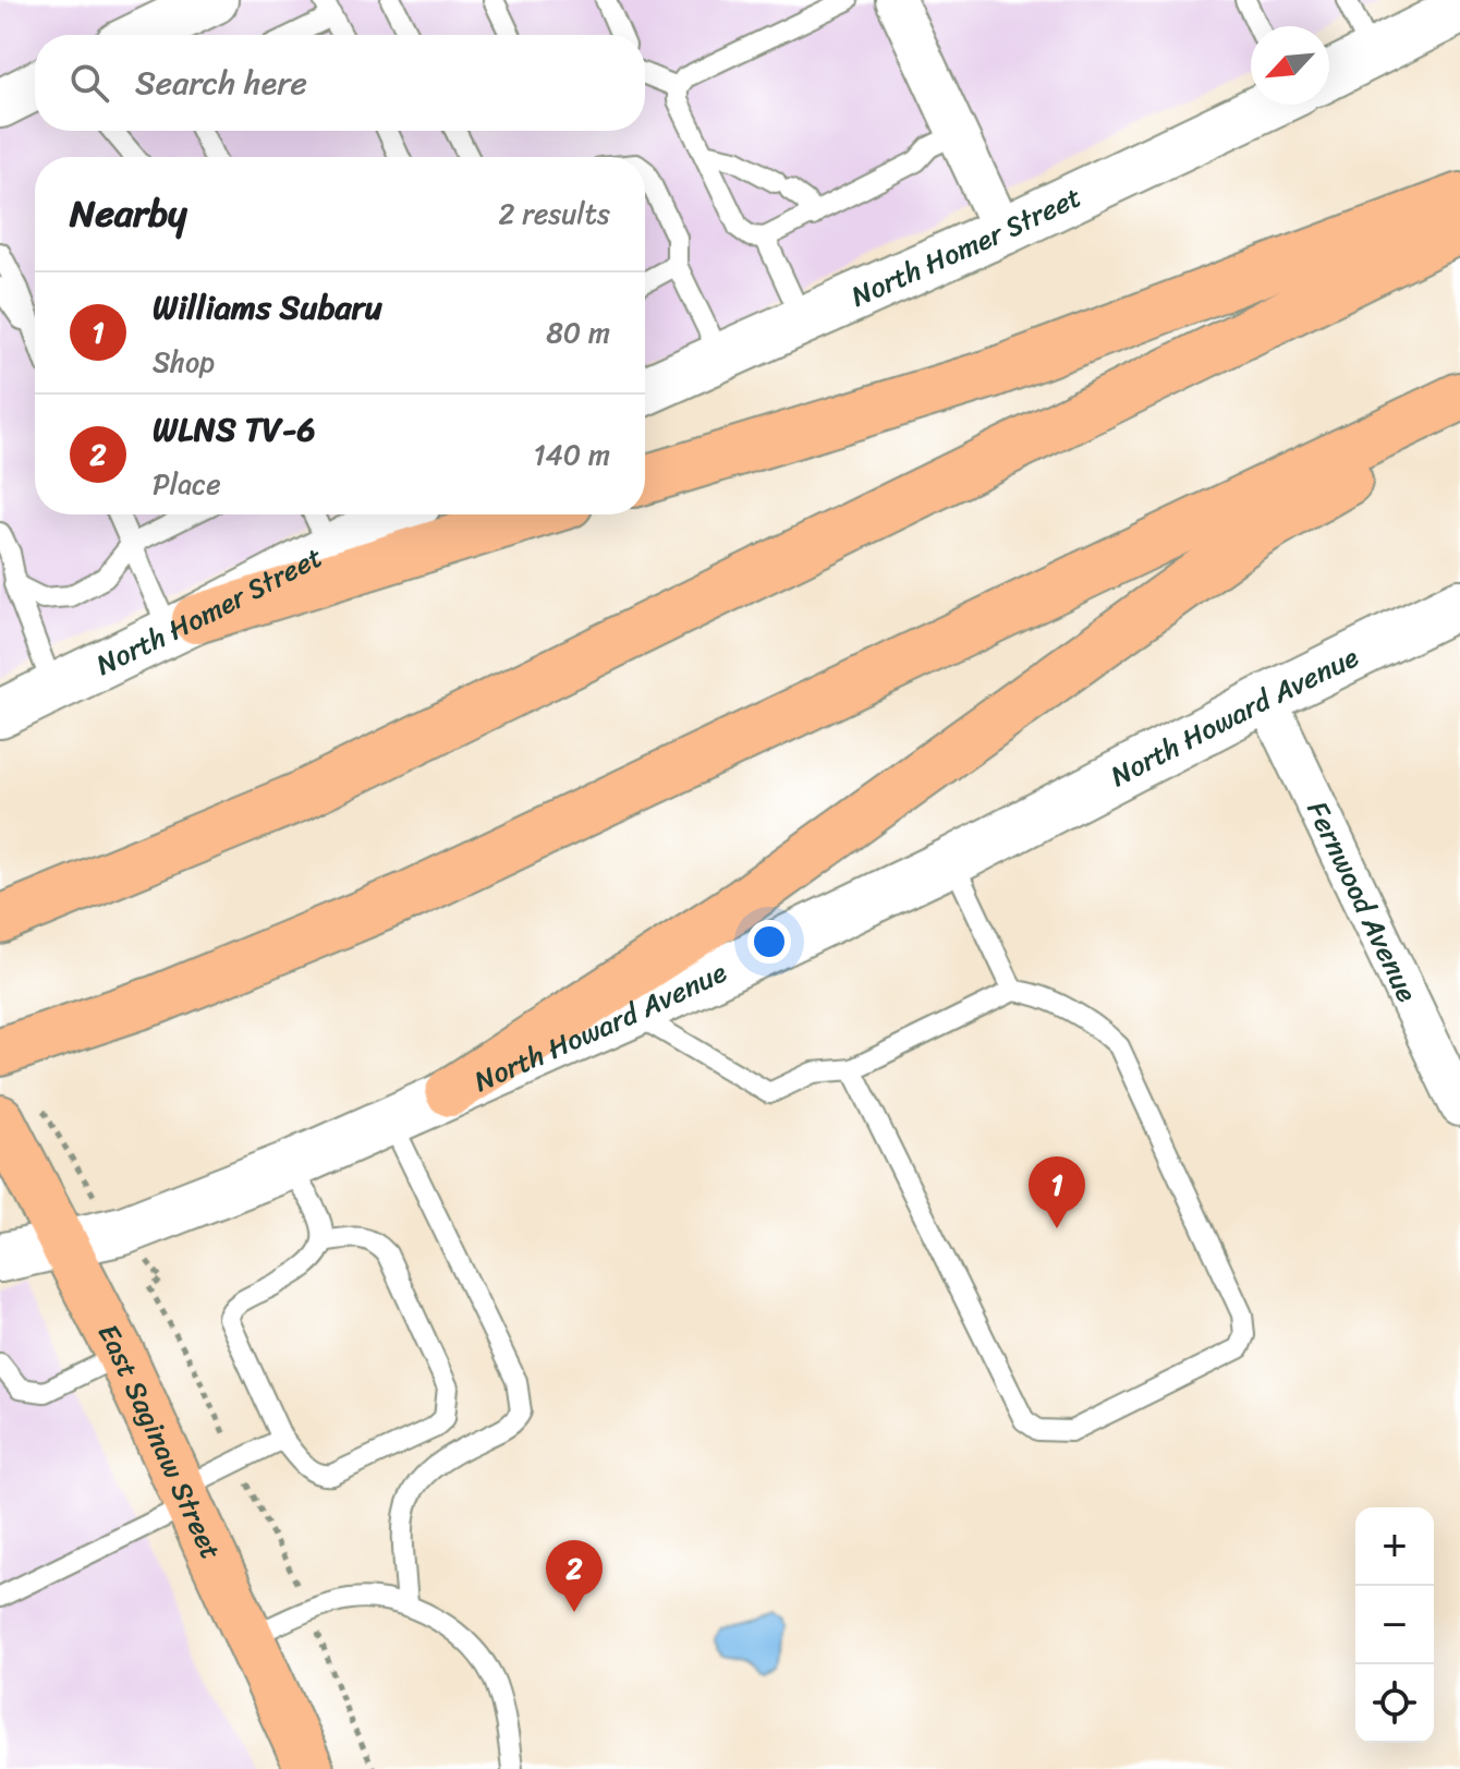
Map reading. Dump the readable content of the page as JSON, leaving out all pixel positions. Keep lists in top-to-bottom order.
{
  "streets": {
    "main road": ["East Saginaw Street"],
    "street": ["North Homer Street", "North Howard Avenue", "Fernwood Avenue"]
  },
  "crossings": [
    ["North Howard Avenue", "Fernwood Avenue"],
    ["North Howard Avenue", "East Saginaw Street"]
  ],
  "north": "bottom left",
  "page": {
    "search": "Search here",
    "heading": ["Nearby", "2 results"],
    "list": [
      {
        "mark": "1",
        "name": "Williams Subaru",
        "note": "Shop",
        "value": "80 m"
      },
      {
        "mark": "2",
        "name": "WLNS TV-6",
        "note": "Place",
        "value": "140 m"
      }
    ],
    "pins": ["1", "2"],
    "map_buttons": ["+", "−"]
  }
}
